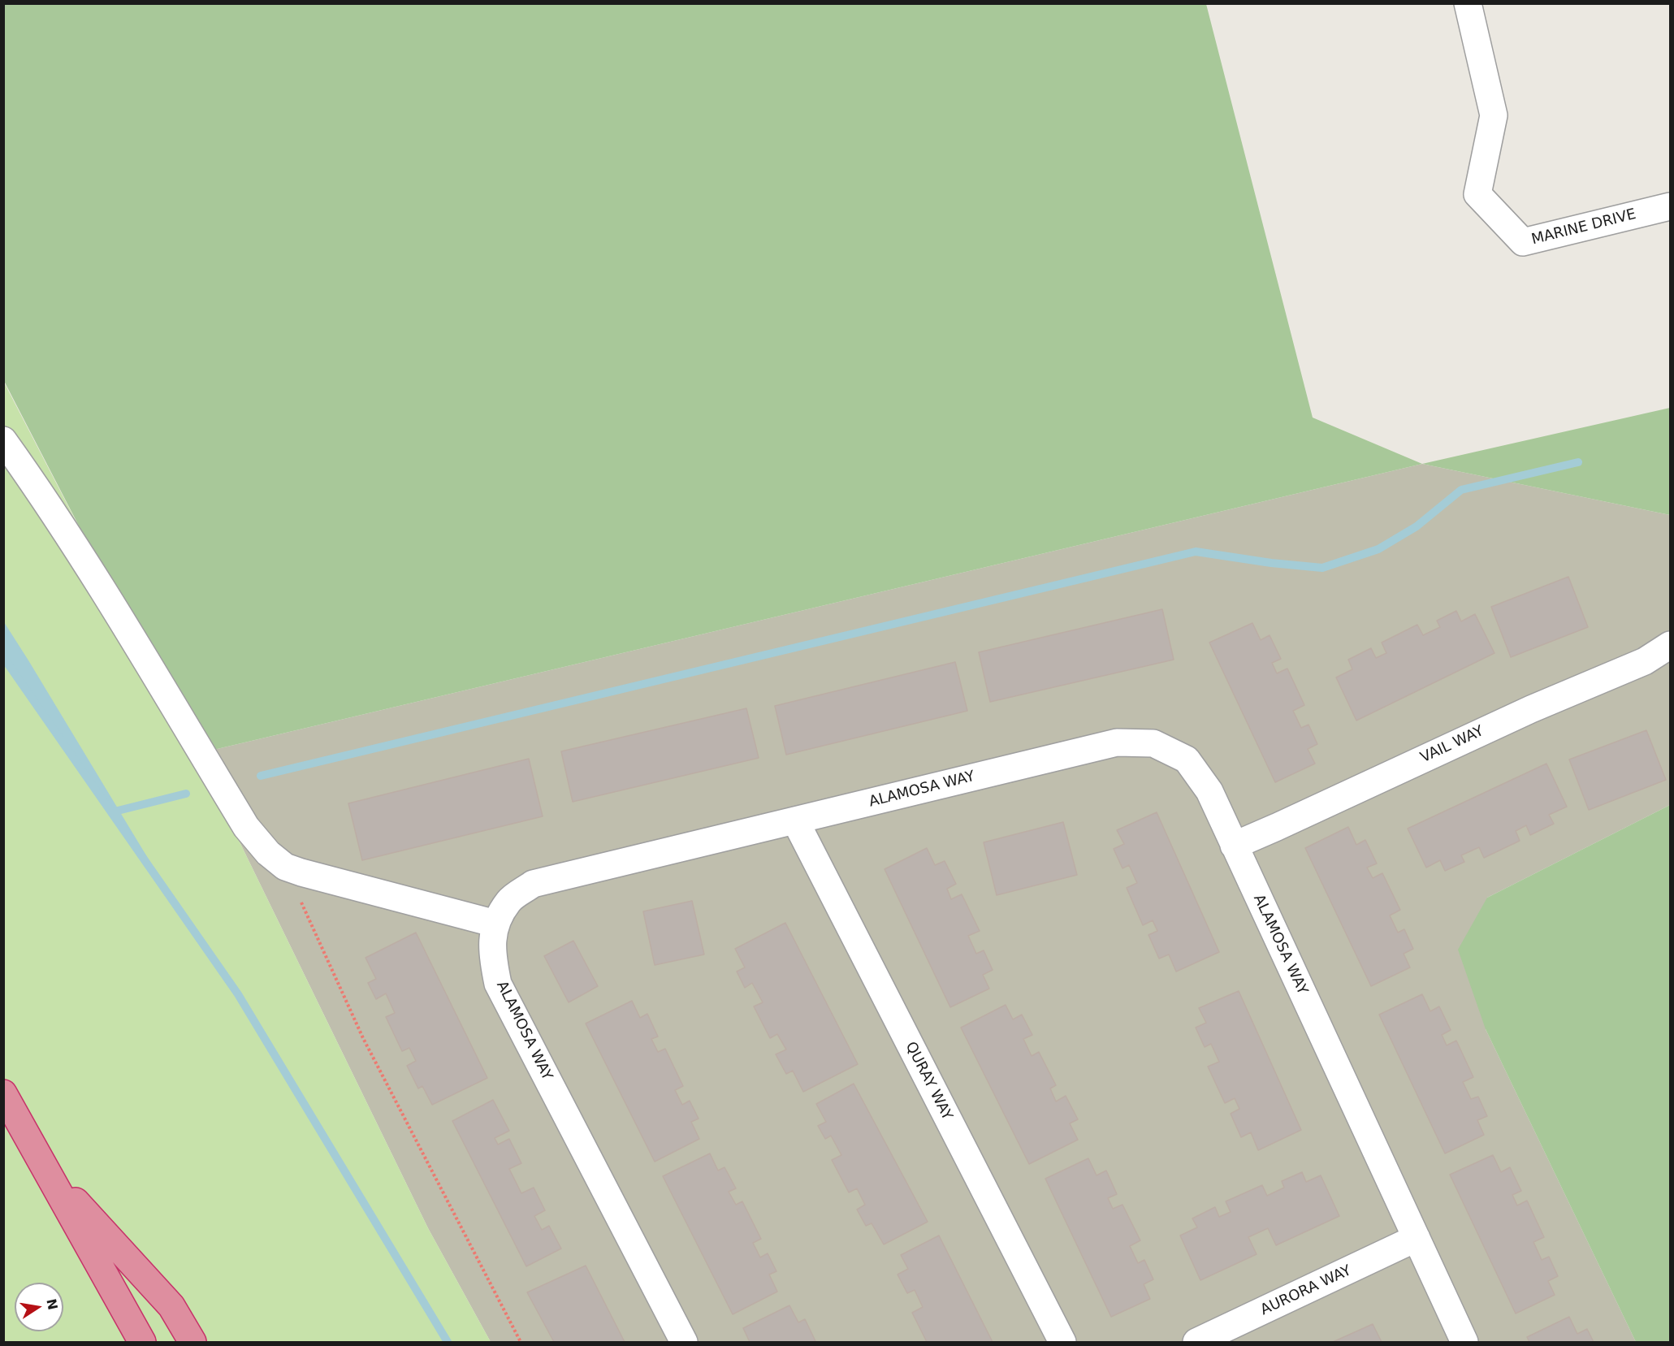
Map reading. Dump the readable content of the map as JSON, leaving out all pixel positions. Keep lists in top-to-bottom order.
{
  "streets": {
    "street": [
      "MARINE DRIVE",
      "VAIL WAY",
      "ALAMOSA WAY",
      "QURAY WAY",
      "AURORA WAY"
    ]
  },
  "crossings": [
    ["VAIL WAY", "ALAMOSA WAY"],
    ["ALAMOSA WAY", "QURAY WAY"],
    ["ALAMOSA WAY", "AURORA WAY"]
  ],
  "north": "right"
}
